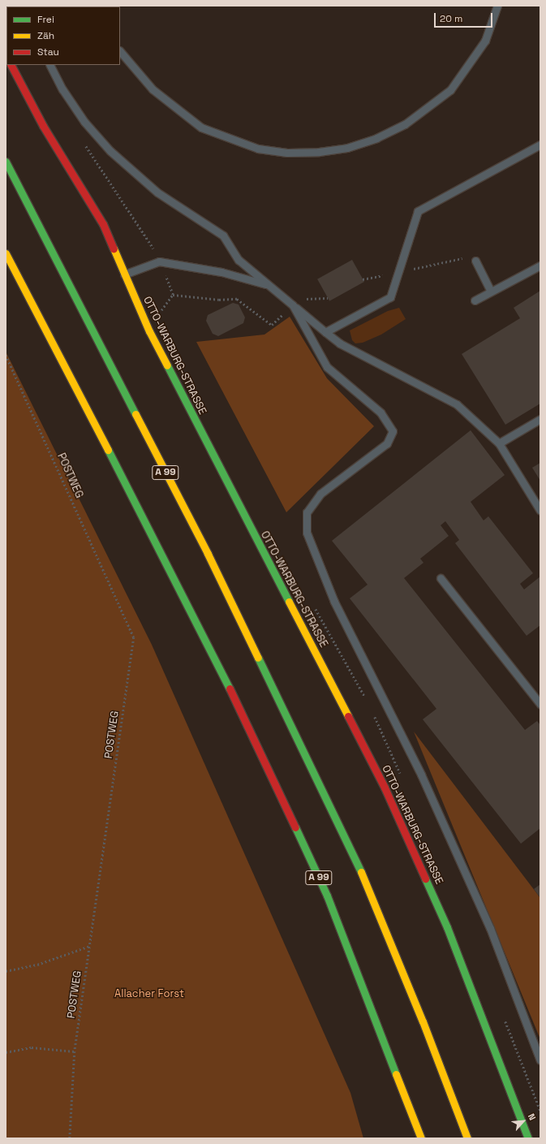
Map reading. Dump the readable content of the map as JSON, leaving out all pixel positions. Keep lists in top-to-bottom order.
{
  "streets": {
    "main road": ["OTTO-WARBURG-STRASSE", "A 99"],
    "path": ["POSTWEG"]
  },
  "parks": ["Allacher Forst"],
  "legend": ["Frei", "Zäh", "Stau"],
  "scale_bar": "20 m",
  "north": "top right"
}
